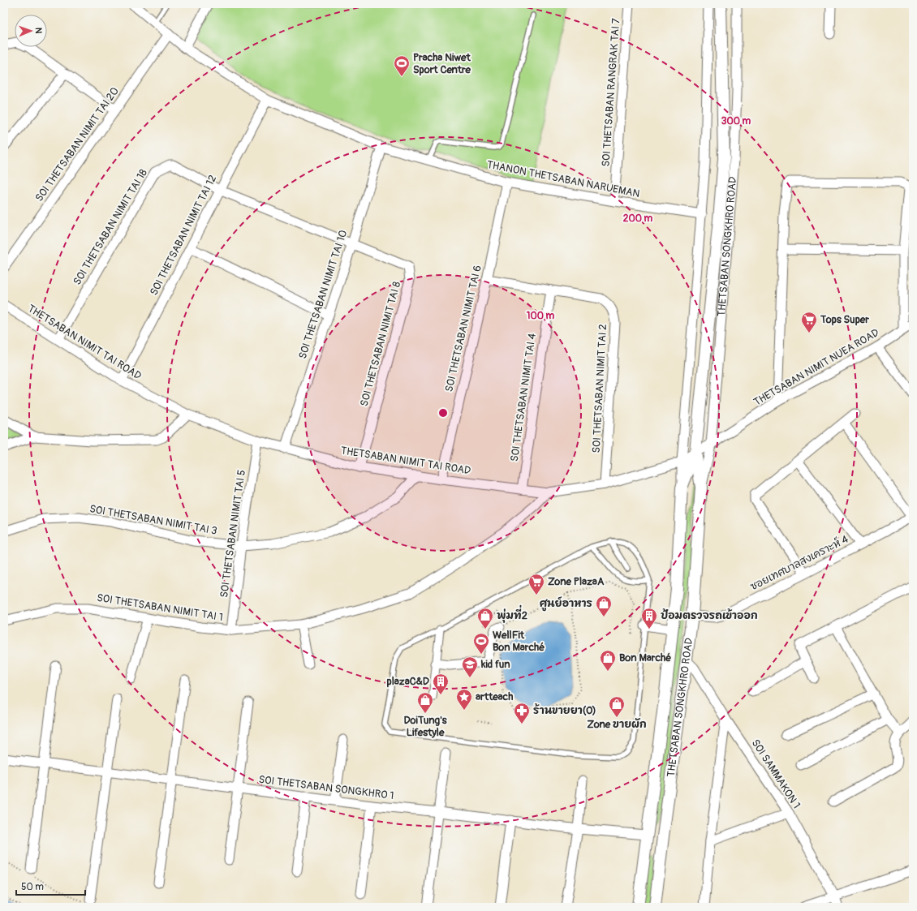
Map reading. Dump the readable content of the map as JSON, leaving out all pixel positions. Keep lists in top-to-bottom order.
{
  "streets": {
    "street": [
      "SOI THETSABAN RANGRAK TAI 7",
      "SOI THETSABAN NIMIT TAI 20",
      "THANON THETSABAN NARUEMAN",
      "SOI THETSABAN NIMIT TAI 18",
      "SOI THETSABAN NIMIT TAI 12",
      "THETSABAN SONGKHRO ROAD",
      "SOI THETSABAN NIMIT TAI 10",
      "SOI THETSABAN NIMIT TAI 6",
      "THETSABAN NIMIT TAI ROAD",
      "SOI THETSABAN NIMIT TAI 8",
      "THETSABAN NIMIT NUEA ROAD",
      "SOI THETSABAN NIMIT TAI 2",
      "SOI THETSABAN NIMIT TAI 4",
      "SOI THETSABAN NIMIT TAI 3",
      "SOI THETSABAN NIMIT TAI 5",
      "ซอยเทศบาลสงเคราะห์ 4",
      "SOI THETSABAN NIMIT TAI 1",
      "SOI SAMMAKON 1",
      "SOI THETSABAN SONGKHRO 1"
    ]
  },
  "crossings": [
    ["SOI THETSABAN RANGRAK TAI 7", "THANON THETSABAN NARUEMAN"],
    ["SOI THETSABAN NIMIT TAI 20", "THANON THETSABAN NARUEMAN"],
    ["THANON THETSABAN NARUEMAN", "SOI THETSABAN NIMIT TAI 12"],
    ["THANON THETSABAN NARUEMAN", "THETSABAN SONGKHRO ROAD"],
    ["THANON THETSABAN NARUEMAN", "SOI THETSABAN NIMIT TAI 10"],
    ["THANON THETSABAN NARUEMAN", "SOI THETSABAN NIMIT TAI 6"],
    ["SOI THETSABAN NIMIT TAI 18", "SOI THETSABAN NIMIT TAI 12"],
    ["SOI THETSABAN NIMIT TAI 18", "THETSABAN NIMIT TAI ROAD"],
    ["SOI THETSABAN NIMIT TAI 18", "SOI THETSABAN NIMIT TAI 8"],
    ["SOI THETSABAN NIMIT TAI 12", "THETSABAN NIMIT TAI ROAD"],
    ["SOI THETSABAN NIMIT TAI 12", "SOI THETSABAN NIMIT TAI 8"],
    ["THETSABAN SONGKHRO ROAD", "THETSABAN NIMIT TAI ROAD"],
    ["THETSABAN SONGKHRO ROAD", "THETSABAN NIMIT NUEA ROAD"],
    ["THETSABAN SONGKHRO ROAD", "ซอยเทศบาลสงเคราะห์ 4"],
    ["THETSABAN SONGKHRO ROAD", "SOI SAMMAKON 1"],
    ["THETSABAN SONGKHRO ROAD", "SOI THETSABAN SONGKHRO 1"],
    ["SOI THETSABAN NIMIT TAI 10", "THETSABAN NIMIT TAI ROAD"],
    ["SOI THETSABAN NIMIT TAI 10", "SOI THETSABAN NIMIT TAI 8"],
    ["SOI THETSABAN NIMIT TAI 6", "THETSABAN NIMIT TAI ROAD"],
    ["SOI THETSABAN NIMIT TAI 6", "SOI THETSABAN NIMIT TAI 2"],
    ["THETSABAN NIMIT TAI ROAD", "SOI THETSABAN NIMIT TAI 8"],
    ["THETSABAN NIMIT TAI ROAD", "THETSABAN NIMIT NUEA ROAD"],
    ["THETSABAN NIMIT TAI ROAD", "SOI THETSABAN NIMIT TAI 2"],
    ["THETSABAN NIMIT TAI ROAD", "SOI THETSABAN NIMIT TAI 4"],
    ["THETSABAN NIMIT TAI ROAD", "SOI THETSABAN NIMIT TAI 3"],
    ["THETSABAN NIMIT TAI ROAD", "SOI THETSABAN NIMIT TAI 5"],
    ["THETSABAN NIMIT TAI ROAD", "SOI THETSABAN NIMIT TAI 1"],
    ["SOI THETSABAN NIMIT TAI 2", "SOI THETSABAN NIMIT TAI 4"],
    ["SOI THETSABAN NIMIT TAI 3", "SOI THETSABAN NIMIT TAI 5"],
    ["SOI THETSABAN NIMIT TAI 5", "SOI THETSABAN NIMIT TAI 1"]
  ],
  "places": {
    "sports": ["Pracha Niwet Sport Centre", "WellFit Bon Marché"],
    "supermarket": ["Tops Super", "Zone PlazaA"],
    "shop": [
      "ศูนย์อาหาร",
      "พุ่มที่2",
      "Bon Marché",
      "DoiTung's Lifestyle",
      "Zone ขายผัก"
    ],
    "building": ["ป้อมตรวจรถเข้าออก", "plazaC&D"],
    "school or university": ["kid fun"],
    "place": ["artteach"],
    "pharmacy": ["ร้านขายยา(O)"]
  },
  "scale_bar": "50 m",
  "north": "right",
  "rings": ["300 m", "200 m", "100 m"]
}
